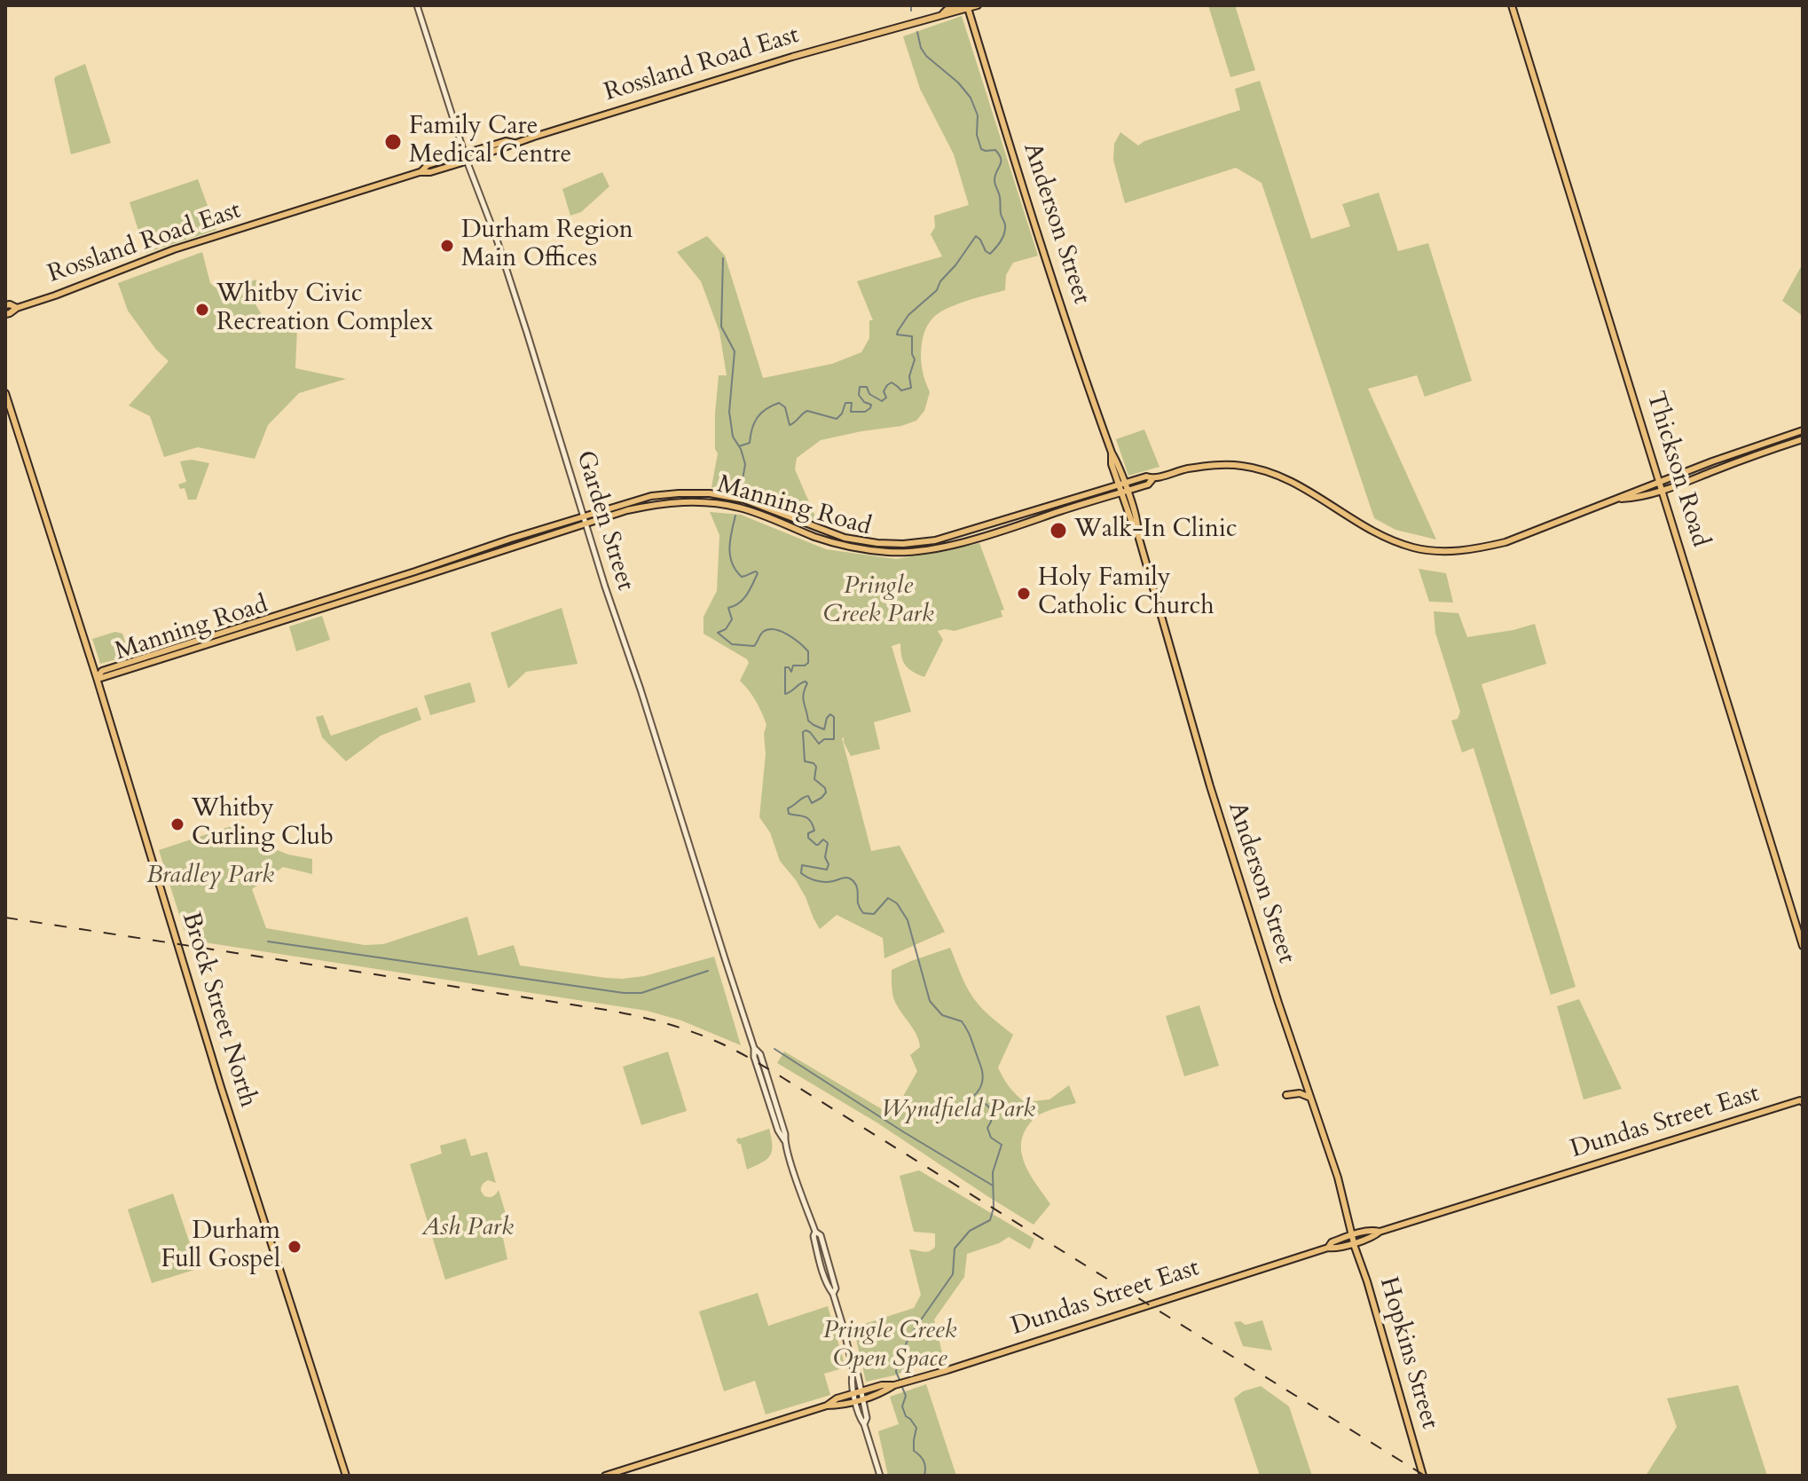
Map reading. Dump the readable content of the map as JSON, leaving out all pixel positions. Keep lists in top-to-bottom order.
{
  "streets": {
    "main road": [
      "Rossland Road East",
      "Anderson Street",
      "Thickson Road",
      "Manning Road",
      "Brock Street North",
      "Dundas Street East",
      "Hopkins Street"
    ],
    "street": ["Garden Street"]
  },
  "crossings": [
    ["Rossland Road East", "Anderson Street"],
    ["Rossland Road East", "Garden Street"],
    ["Anderson Street", "Manning Road"],
    ["Anderson Street", "Dundas Street East"],
    ["Anderson Street", "Hopkins Street"],
    ["Thickson Road", "Manning Road"],
    ["Manning Road", "Garden Street"],
    ["Manning Road", "Brock Street North"],
    ["Garden Street", "Dundas Street East"],
    ["Dundas Street East", "Hopkins Street"]
  ],
  "parks": [
    "Pringle Creek Park",
    "Bradley Park",
    "Wyndfield Park",
    "Ash Park",
    "Pringle Creek Open Space"
  ],
  "places": [
    "Family Care Medical Centre",
    "Durham Region Main Offices",
    "Whitby Civic Recreation Complex",
    "Walk-In Clinic",
    "Holy Family Catholic Church",
    "Whitby Curling Club",
    "Durham Full Gospel"
  ]
}
